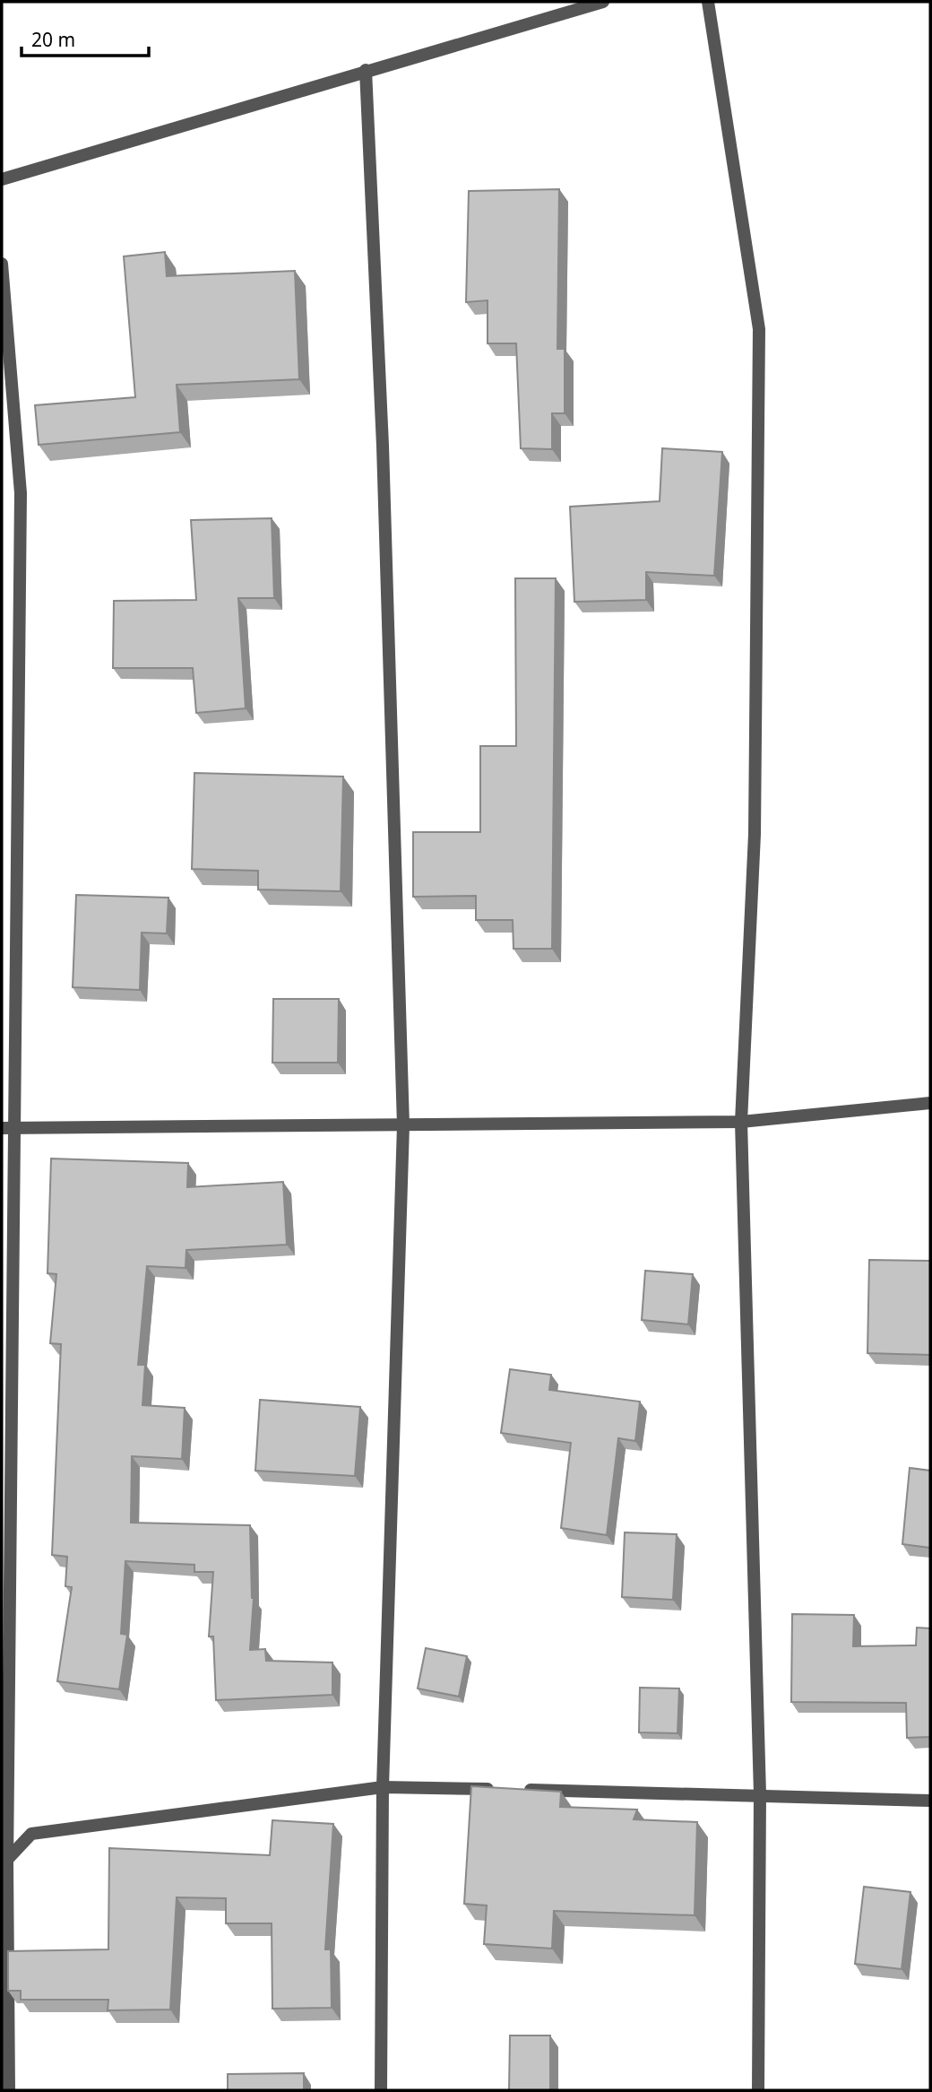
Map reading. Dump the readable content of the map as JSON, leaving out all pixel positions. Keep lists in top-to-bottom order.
{
  "scale_bar": "20 m"
}
